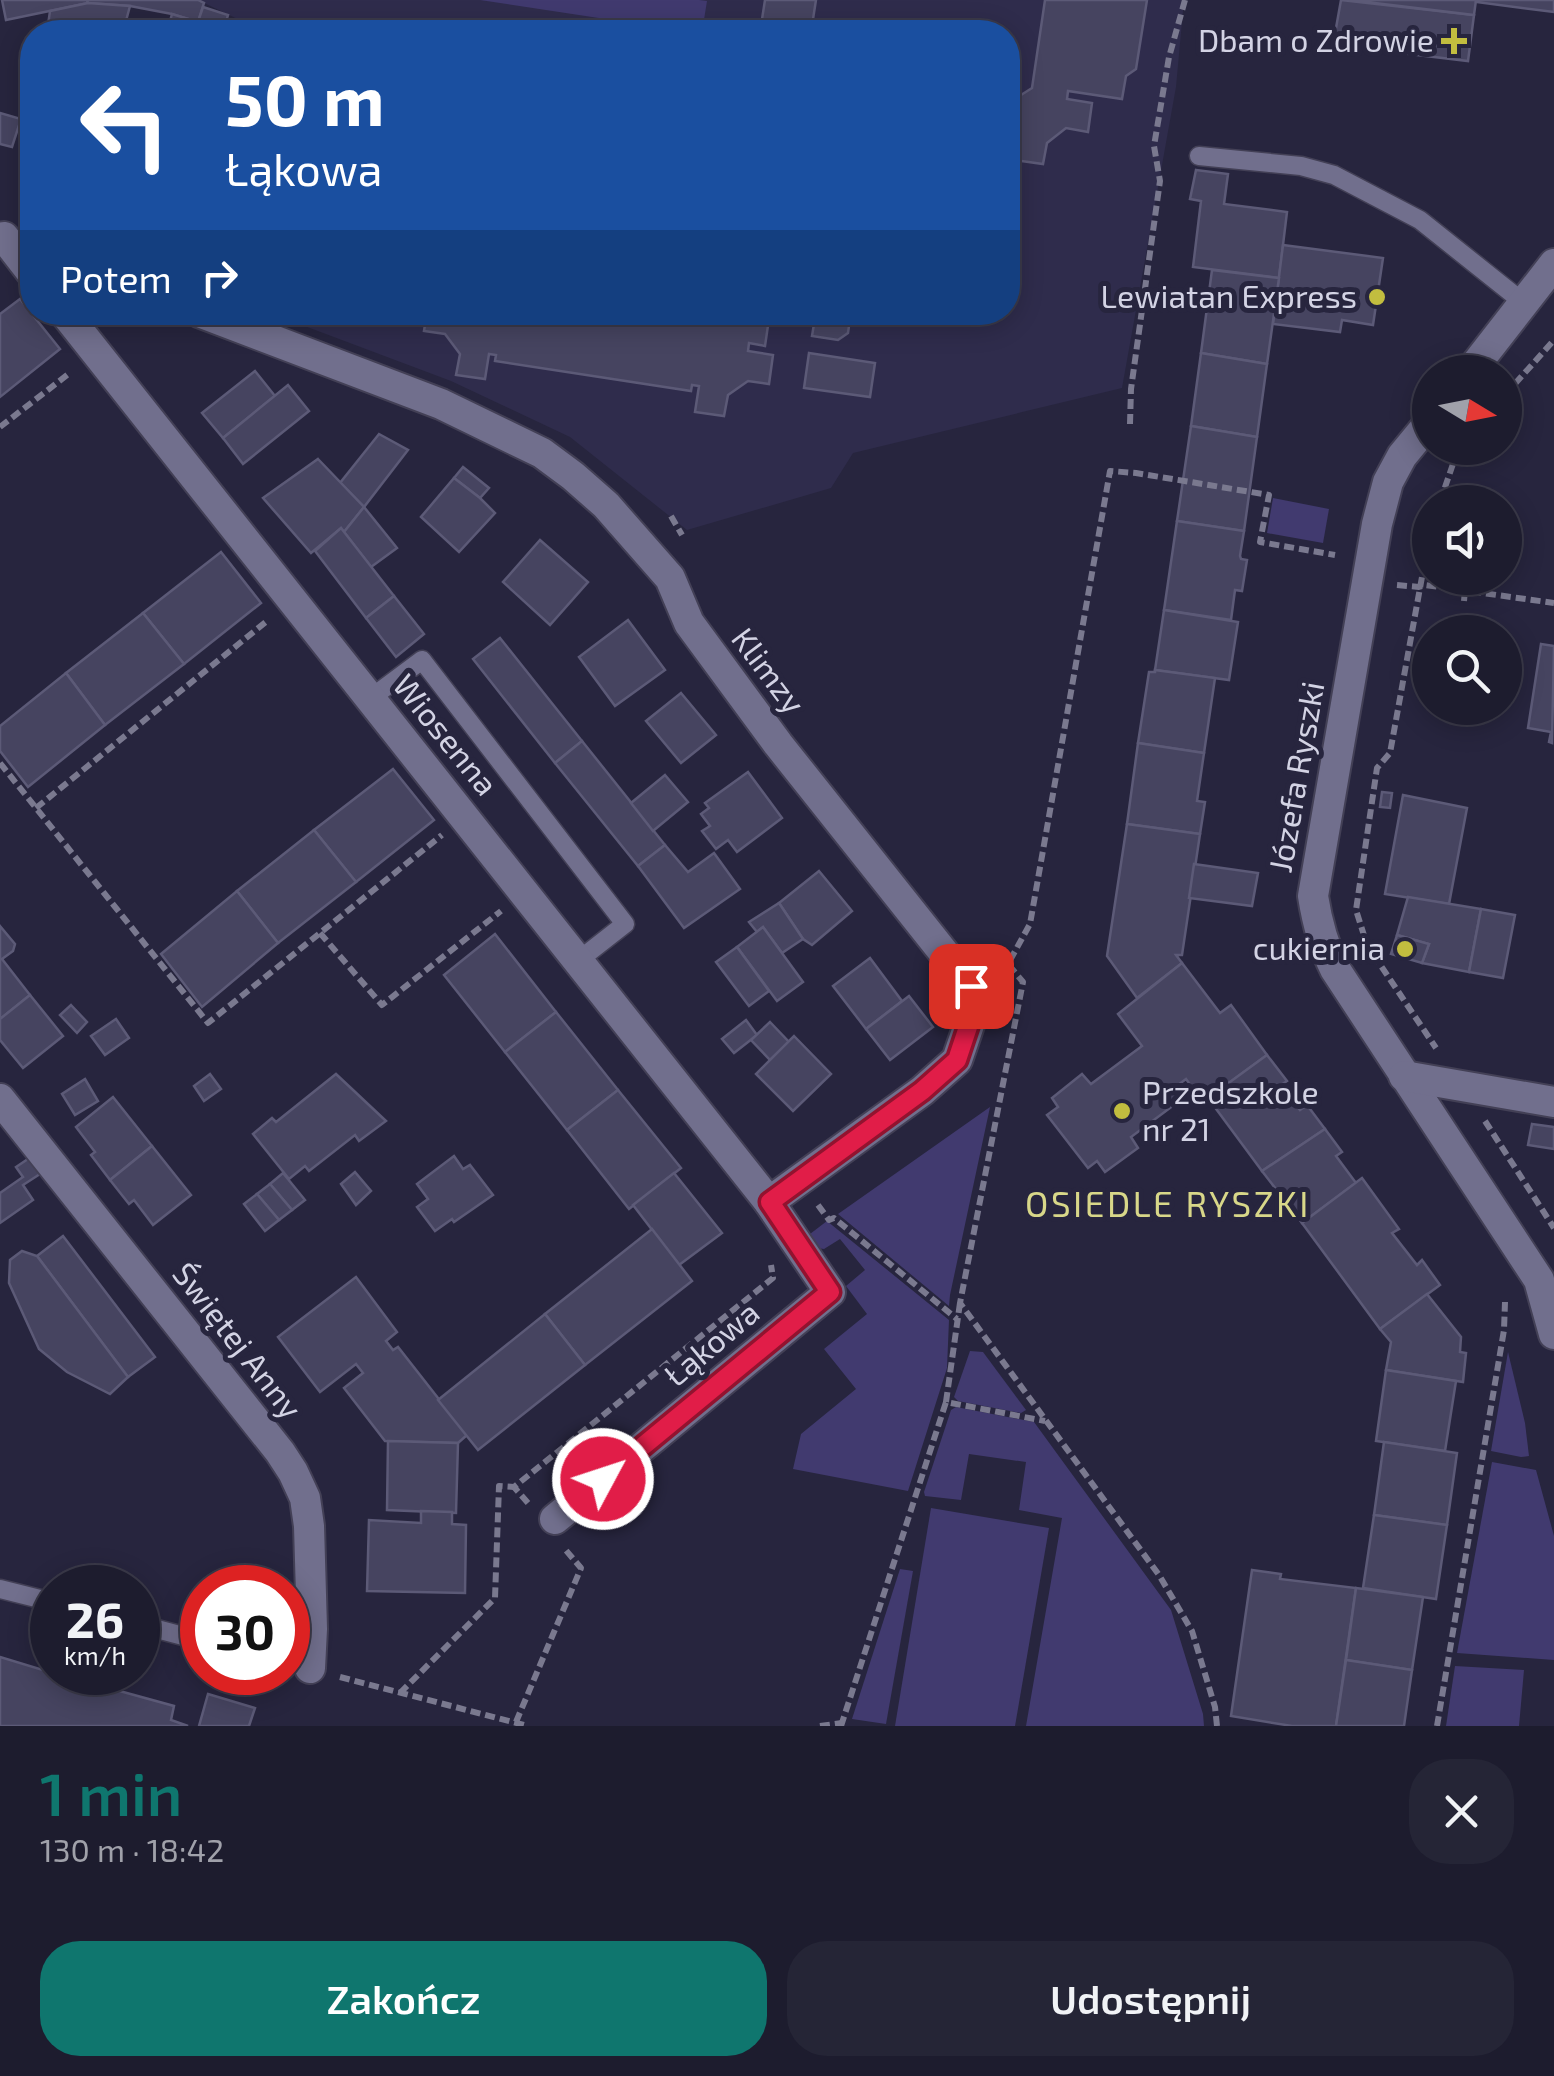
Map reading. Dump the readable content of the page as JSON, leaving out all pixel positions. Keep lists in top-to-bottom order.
{
  "streets": {
    "street": [
      "Klimzy",
      "Wiosenna",
      "Józefa Ryszki",
      "Świętej Anny",
      "Łąkowa"
    ]
  },
  "crossings": [
    ["Klimzy", "Wiosenna"],
    ["Klimzy", "Łąkowa"],
    ["Wiosenna", "Łąkowa"]
  ],
  "districts": ["OSIEDLE RYSZKI"],
  "places": {
    "health": ["Dbam o Zdrowie"],
    "other": ["Lewiatan Express", "cukiernia", "Przedszkole nr 21"]
  },
  "north": "right",
  "page": {
    "turn": ["50 m", "Łąkowa"],
    "then": "Potem",
    "speed": "26 km/h",
    "limit": "30",
    "heading": ["1 min", "130 m · 18:42"],
    "buttons": ["Zakończ", "Udostępnij"]
  }
}
